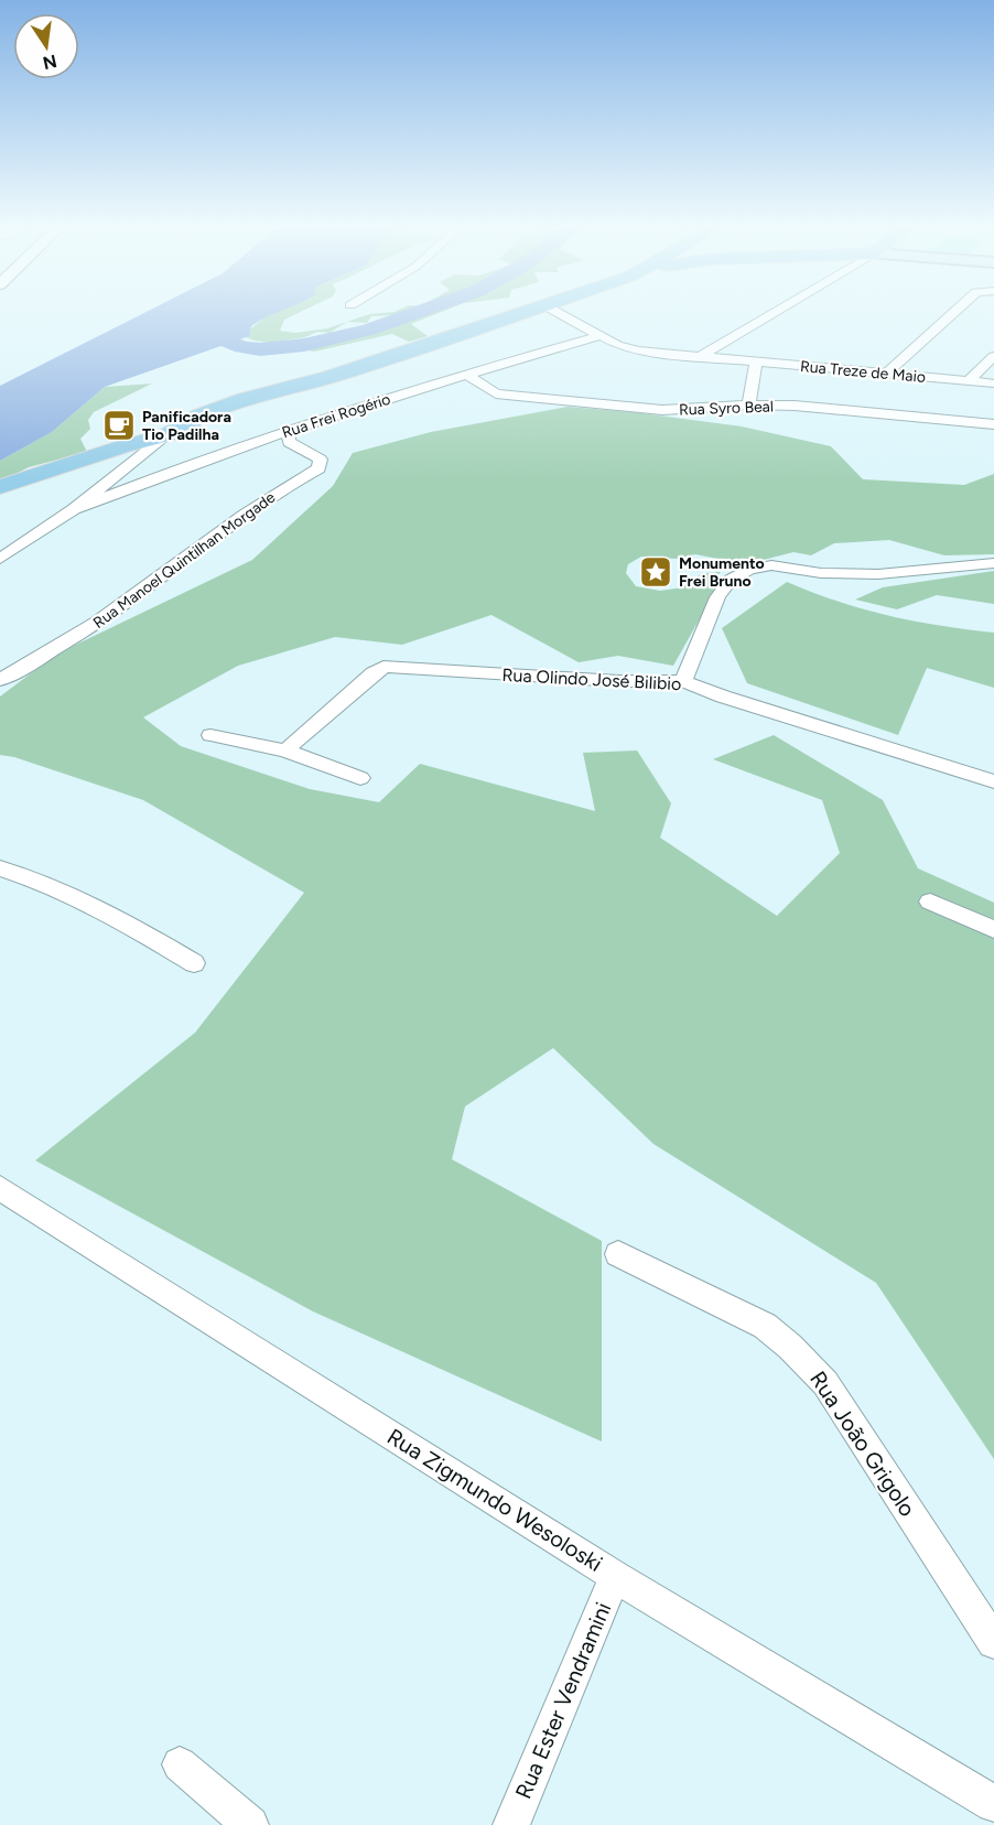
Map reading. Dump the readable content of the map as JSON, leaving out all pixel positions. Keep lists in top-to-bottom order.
{
  "streets": {
    "street": [
      "Rua Treze de Maio",
      "Rua Syro Beal",
      "Rua Frei Rogério",
      "Rua Manoel Quintilhan Morgade",
      "Rua Olindo José Bilibio",
      "Rua João Grigolo",
      "Rua Zigmundo Wesoloski",
      "Rua Ester Vendramini"
    ]
  },
  "crossings": [
    ["Rua Treze de Maio", "Rua Frei Rogério"],
    ["Rua Syro Beal", "Rua Frei Rogério"],
    ["Rua Frei Rogério", "Rua Manoel Quintilhan Morgade"],
    ["Rua Zigmundo Wesoloski", "Rua Ester Vendramini"]
  ],
  "places": {
    "cafe": ["Panificadora Tio Padilha"],
    "place": ["Monumento Frei Bruno"]
  },
  "north": "bottom"
}
